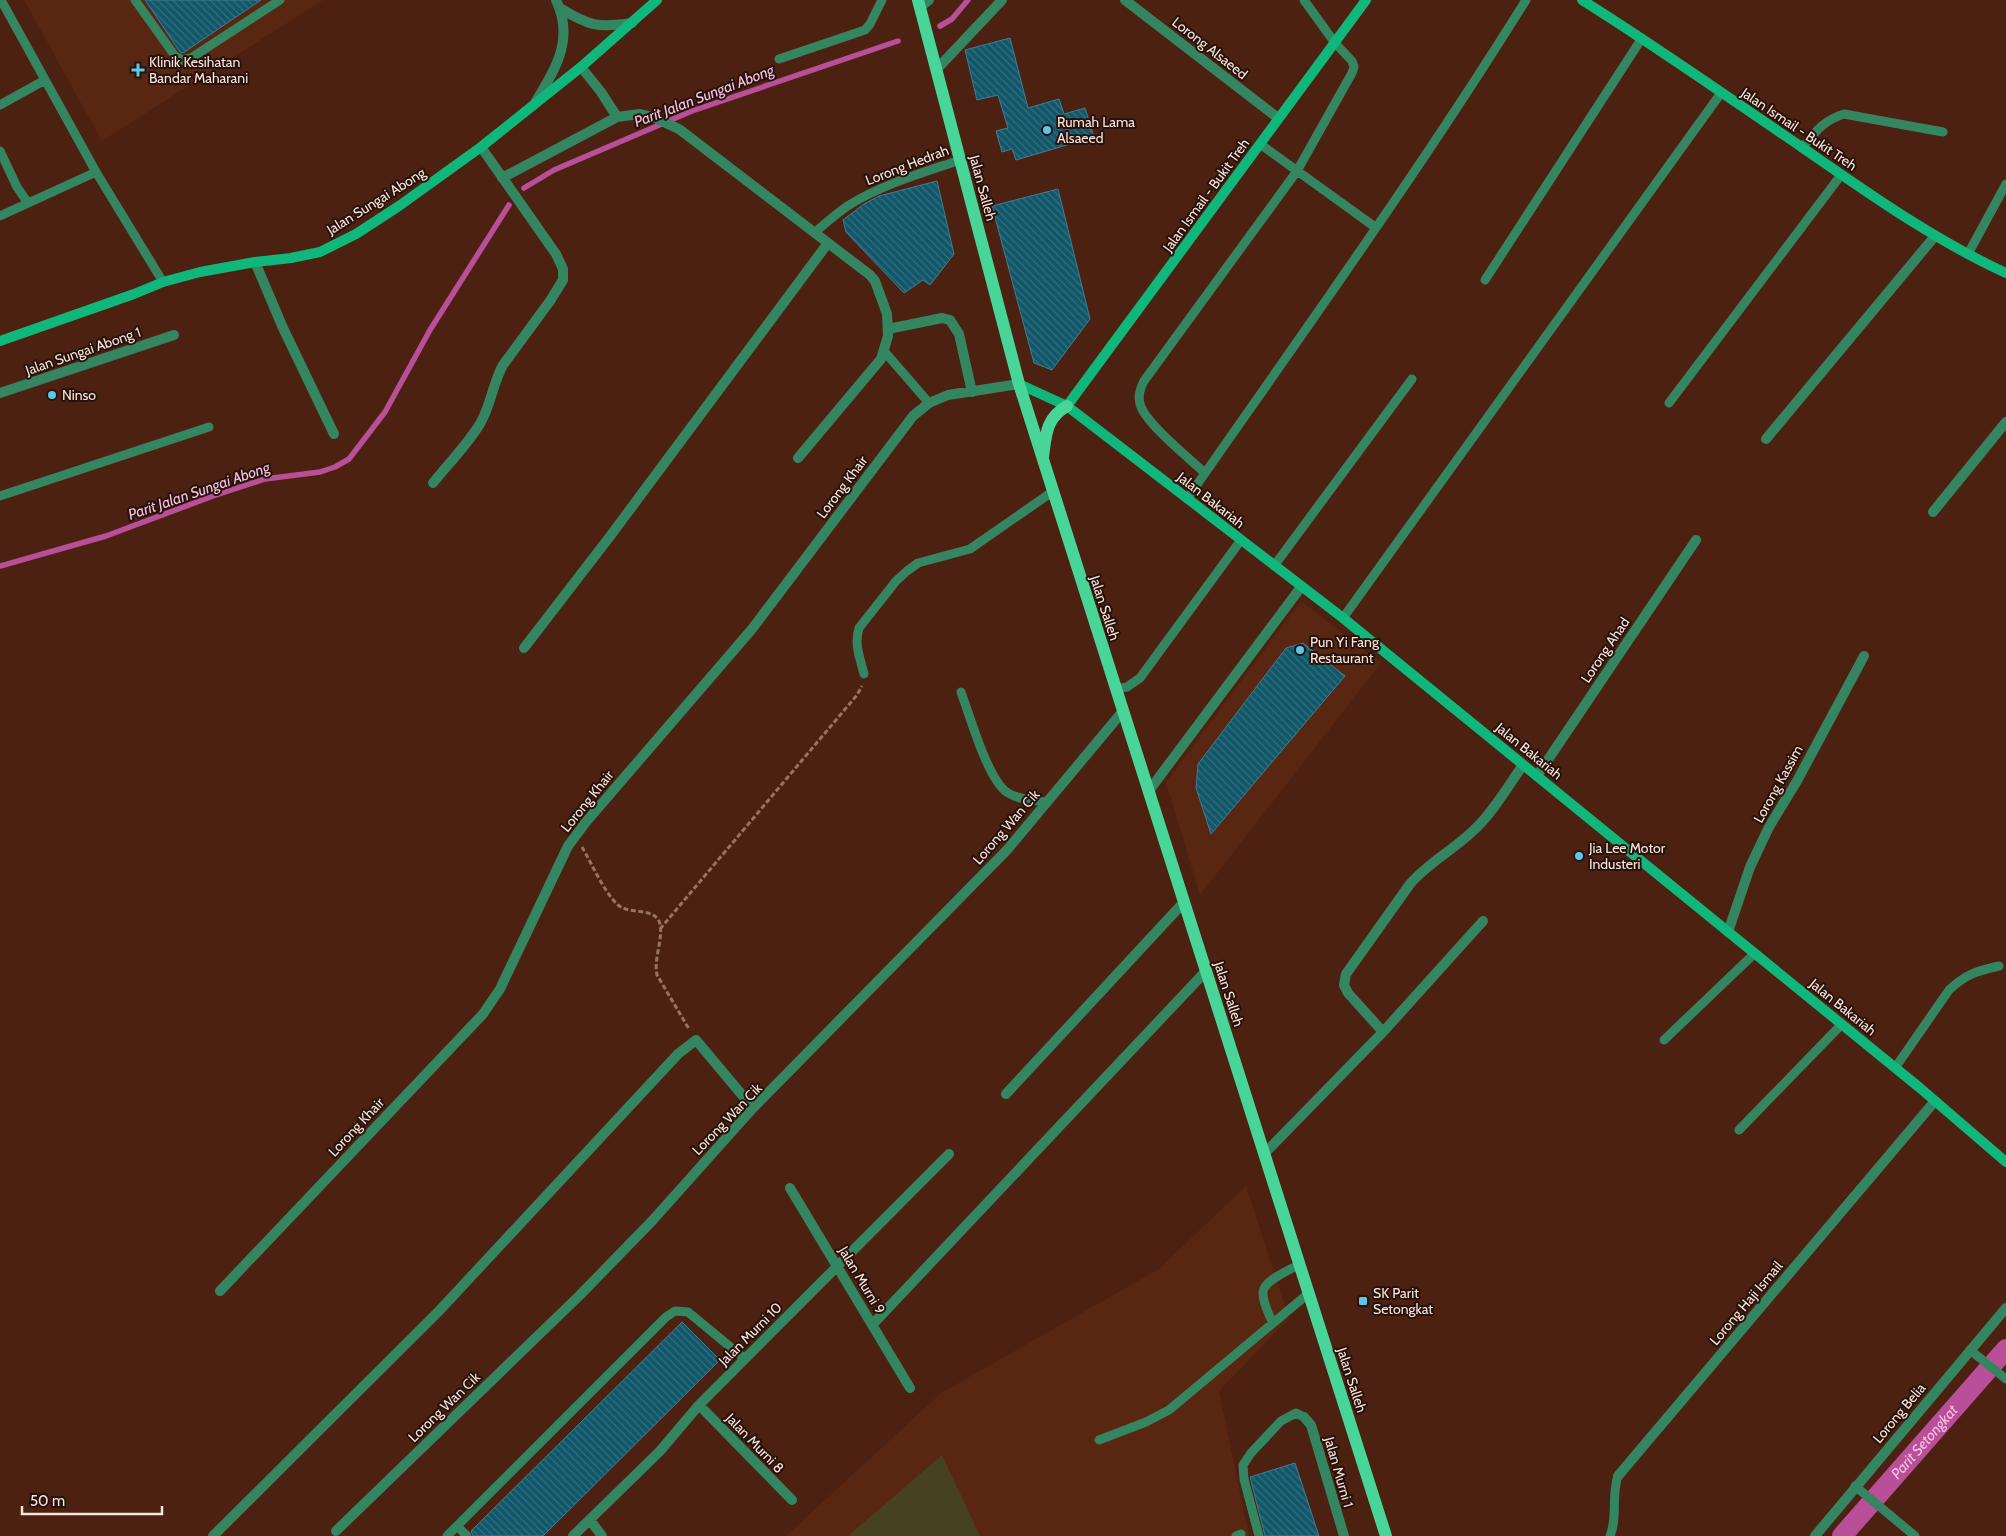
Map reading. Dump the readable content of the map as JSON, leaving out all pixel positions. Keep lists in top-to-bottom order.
{
  "streets": {
    "main road": ["Jalan Salleh"],
    "street": [
      "Lorong Alsaeed",
      "Jalan Ismail - Bukit Treh",
      "Jalan Sungai Abong",
      "Jalan Sungai Abong 1",
      "Lorong Khair",
      "Jalan Bakariah",
      "Lorong Ahad",
      "Lorong Kassim",
      "Lorong Wan Cik",
      "Jalan Murni 9",
      "Lorong Haji Ismail",
      "Jalan Murni 10",
      "Lorong Belia",
      "Jalan Murni 8",
      "Jalan Murni 1"
    ],
    "lane": ["Lorong Hedrah"]
  },
  "crossings": [
    ["Lorong Alsaeed", "Jalan Ismail - Bukit Treh"],
    ["Jalan Ismail - Bukit Treh", "Jalan Bakariah"],
    ["Lorong Hedrah", "Jalan Salleh"],
    ["Jalan Salleh", "Lorong Khair"],
    ["Jalan Salleh", "Jalan Bakariah"],
    ["Jalan Salleh", "Lorong Wan Cik"],
    ["Lorong Khair", "Jalan Bakariah"],
    ["Jalan Bakariah", "Lorong Ahad"],
    ["Jalan Bakariah", "Lorong Kassim"],
    ["Jalan Bakariah", "Lorong Haji Ismail"],
    ["Jalan Murni 9", "Jalan Murni 10"],
    ["Jalan Murni 10", "Jalan Murni 8"]
  ],
  "water": ["Parit Jalan Sungai Abong", "Parit Setongkat"],
  "places": {
    "health": ["Klinik Kesihatan Bandar Maharani"],
    "other": [
      "Rumah Lama Alsaeed",
      "Ninso",
      "Pun Yi Fang Restaurant",
      "Jia Lee Motor Industeri"
    ],
    "transit": ["SK Parit Setongkat"]
  },
  "scale_bar": "50 m"
}
